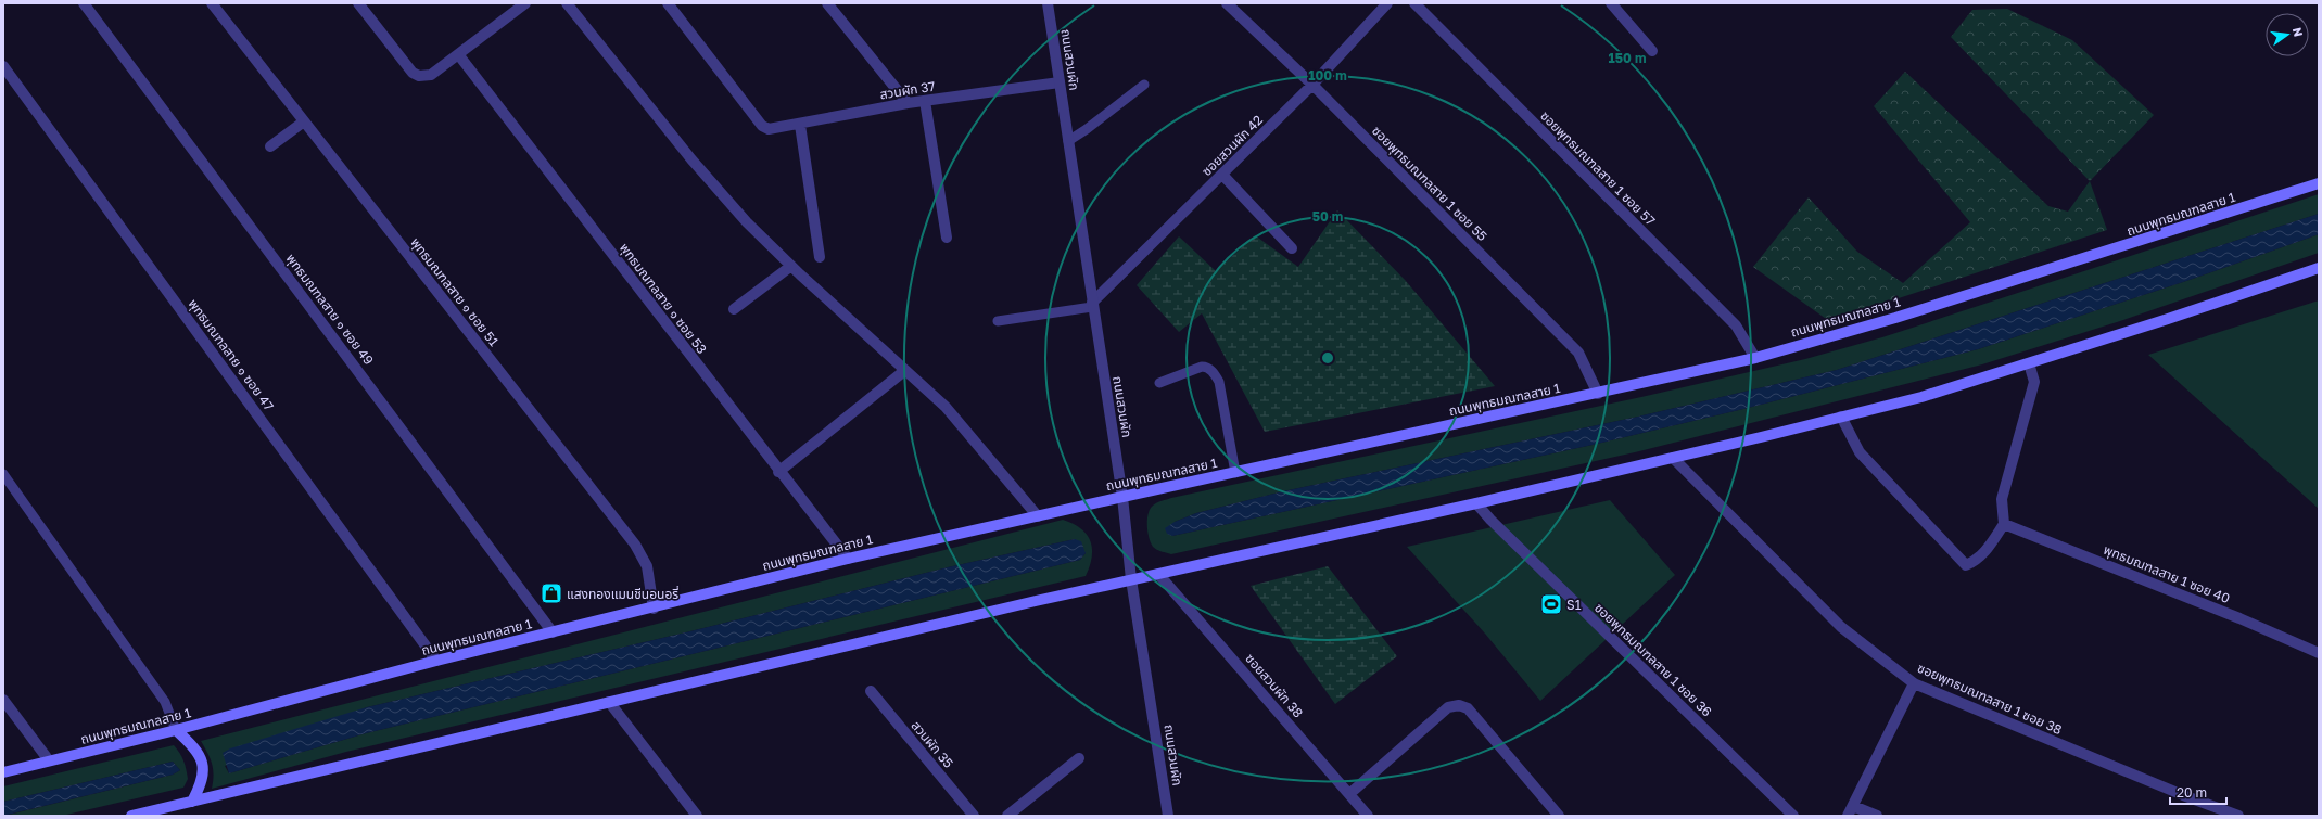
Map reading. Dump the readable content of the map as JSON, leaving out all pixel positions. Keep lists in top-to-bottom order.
{
  "streets": {
    "main road": ["ถนนพุทธมณฑลสาย 1"],
    "street": [
      "ถนนสวนผัก",
      "สวนผัก 37",
      "ซอยสวนผัก 42",
      "ซอยพุทธมณฑลสาย 1 ซอย 57",
      "ซอยพุทธมณฑลสาย 1 ซอย 55",
      "พุทธมณฑลสาย ๑ ซอย 51",
      "พุทธมณฑลสาย ๑ ซอย 53",
      "พุทธมณฑลสาย ๑ ซอย 49",
      "พุทธมณฑลสาย ๑ ซอย 47",
      "พุทธมณฑลสาย 1 ซอย 40",
      "ซอยพุทธมณฑลสาย 1 ซอย 36",
      "ซอยสวนผัก 38",
      "ซอยพุทธมณฑลสาย 1 ซอย 38",
      "สวนผัก 35"
    ]
  },
  "crossings": [
    ["ถนนสวนผัก", "สวนผัก 37"],
    ["ถนนสวนผัก", "ซอยสวนผัก 42"],
    ["ถนนสวนผัก", "ถนนพุทธมณฑลสาย 1"],
    ["ซอยสวนผัก 42", "ซอยพุทธมณฑลสาย 1 ซอย 55"],
    ["ซอยพุทธมณฑลสาย 1 ซอย 57", "ถนนพุทธมณฑลสาย 1"],
    ["ซอยพุทธมณฑลสาย 1 ซอย 55", "ถนนพุทธมณฑลสาย 1"],
    ["ถนนพุทธมณฑลสาย 1", "พุทธมณฑลสาย ๑ ซอย 51"],
    ["ถนนพุทธมณฑลสาย 1", "พุทธมณฑลสาย ๑ ซอย 53"],
    ["ถนนพุทธมณฑลสาย 1", "พุทธมณฑลสาย ๑ ซอย 49"],
    ["ถนนพุทธมณฑลสาย 1", "พุทธมณฑลสาย ๑ ซอย 47"]
  ],
  "places": {
    "shop": ["แสงทองแมนชีนอนอรี่"],
    "sports": ["S1"]
  },
  "scale_bar": "20 m",
  "north": "right",
  "rings": ["150 m", "100 m", "50 m"]
}
